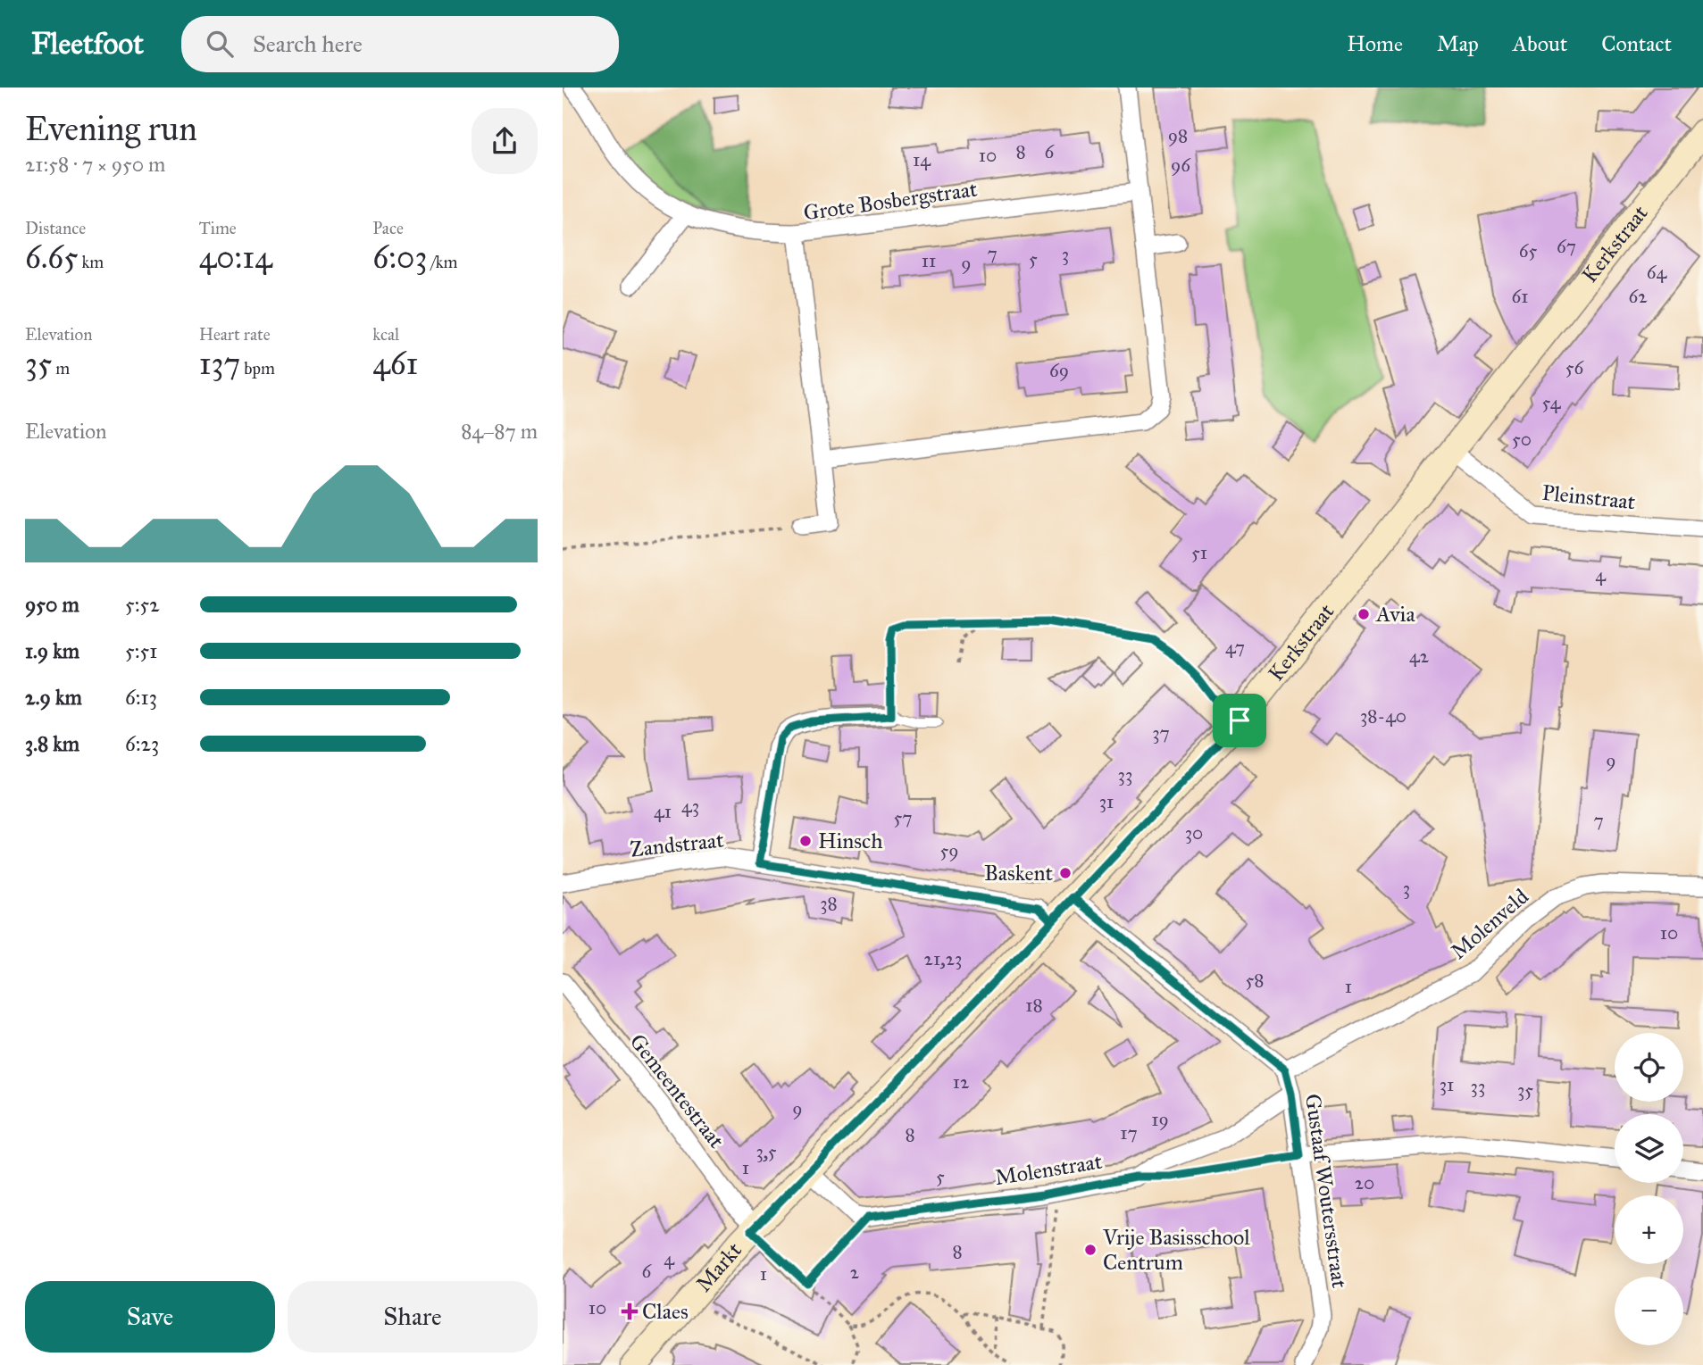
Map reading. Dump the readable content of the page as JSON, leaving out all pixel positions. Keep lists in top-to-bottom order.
{
  "streets": {
    "main road": ["Kerkstraat", "Markt"],
    "street": [
      "Grote Bosbergstraat",
      "Pleinstraat",
      "Zandstraat",
      "Molenveld",
      "Gemeentestraat",
      "Molenstraat",
      "Gustaaf Woutersstraat"
    ]
  },
  "crossings": [
    ["Kerkstraat", "Pleinstraat"],
    ["Kerkstraat", "Zandstraat"],
    ["Kerkstraat", "Gemeentestraat"],
    ["Kerkstraat", "Gustaaf Woutersstraat"],
    ["Kerkstraat", "Markt"],
    ["Molenveld", "Gustaaf Woutersstraat"],
    ["Gemeentestraat", "Markt"],
    ["Molenstraat", "Gustaaf Woutersstraat"]
  ],
  "places": {
    "other": [
      "Avia",
      "Hinsch",
      "Baskent",
      "Vrije Basisschool Centrum"
    ],
    "health": ["Claes"]
  },
  "house_numbers": [
    "98",
    "8",
    "6",
    "10",
    "14",
    "96",
    "67",
    "65",
    "7",
    "3",
    "5",
    "11",
    "9",
    "64",
    "61",
    "62",
    "56",
    "69",
    "54",
    "50",
    "51",
    "4",
    "47",
    "42",
    "38-40",
    "37",
    "9",
    "33",
    "31",
    "43",
    "41",
    "57",
    "7",
    "30",
    "59",
    "3",
    "38",
    "10",
    "21,23",
    "58",
    "1",
    "18",
    "12",
    "31",
    "33",
    "35",
    "9",
    "19",
    "17",
    "8",
    "3,5",
    "1",
    "5",
    "20",
    "8",
    "4",
    "6",
    "2",
    "1",
    "10"
  ],
  "page": {
    "header": "Fleetfoot",
    "search": "Search here",
    "nav": [
      "Home",
      "Map",
      "About",
      "Contact"
    ],
    "heading": ["Evening run", "21:58 · 7 × 950 m"],
    "stats": [
      ["Distance", "6.65 km"],
      ["Time", "40:14"],
      ["Pace", "6:03 /km"],
      ["Elevation", "35 m"],
      ["Heart rate", "137 bpm"],
      ["kcal", "461"]
    ],
    "chart": ["Elevation", "84–87 m"],
    "list": [
      {
        "name": "950 m",
        "note": "5:52"
      },
      {
        "name": "1.9 km",
        "note": "5:51"
      },
      {
        "name": "2.9 km",
        "note": "6:13"
      },
      {
        "name": "3.8 km",
        "note": "6:23"
      }
    ],
    "map_buttons": ["+", "−"],
    "buttons": ["Save", "Share"]
  }
}
